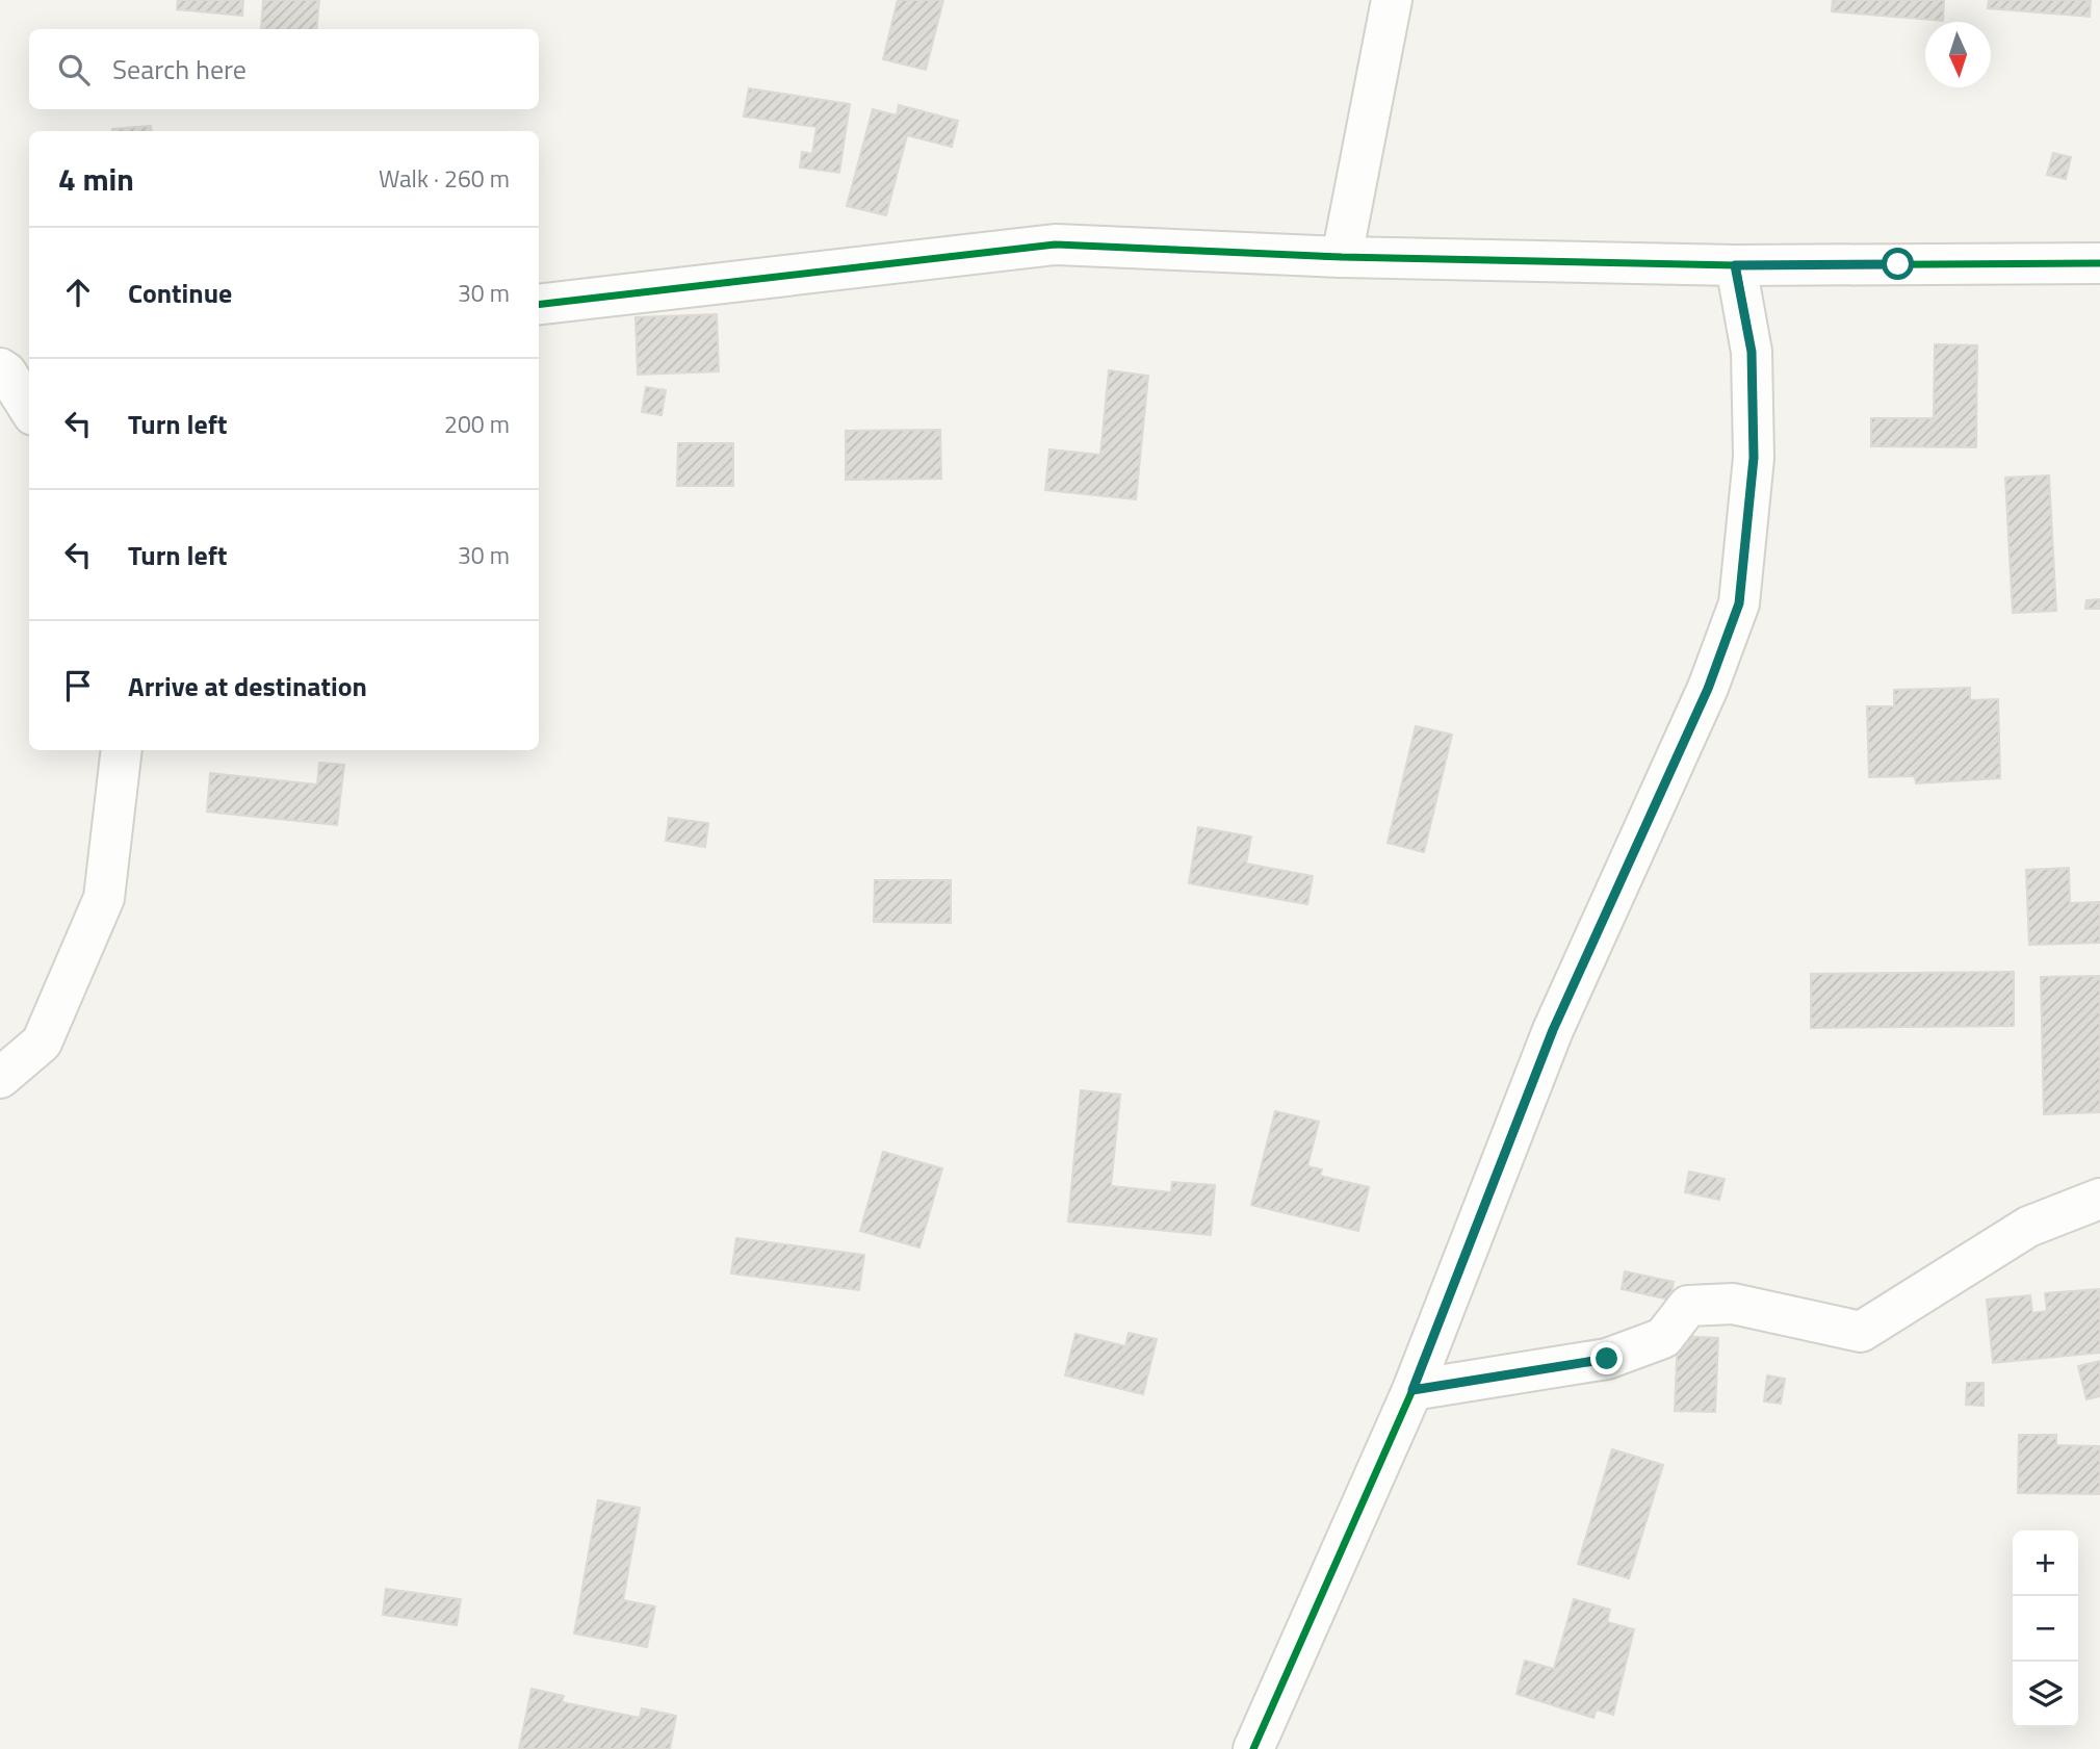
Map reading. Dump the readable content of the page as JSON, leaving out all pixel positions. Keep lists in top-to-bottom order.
{
  "north": "bottom",
  "page": {
    "search": "Search here",
    "heading": ["4 min", "Walk · 260 m"],
    "list": [
      ["Continue", "30 m"],
      ["Turn left", "200 m"],
      ["Turn left", "30 m"],
      "Arrive at destination"
    ],
    "map_buttons": ["+", "−"]
  }
}
